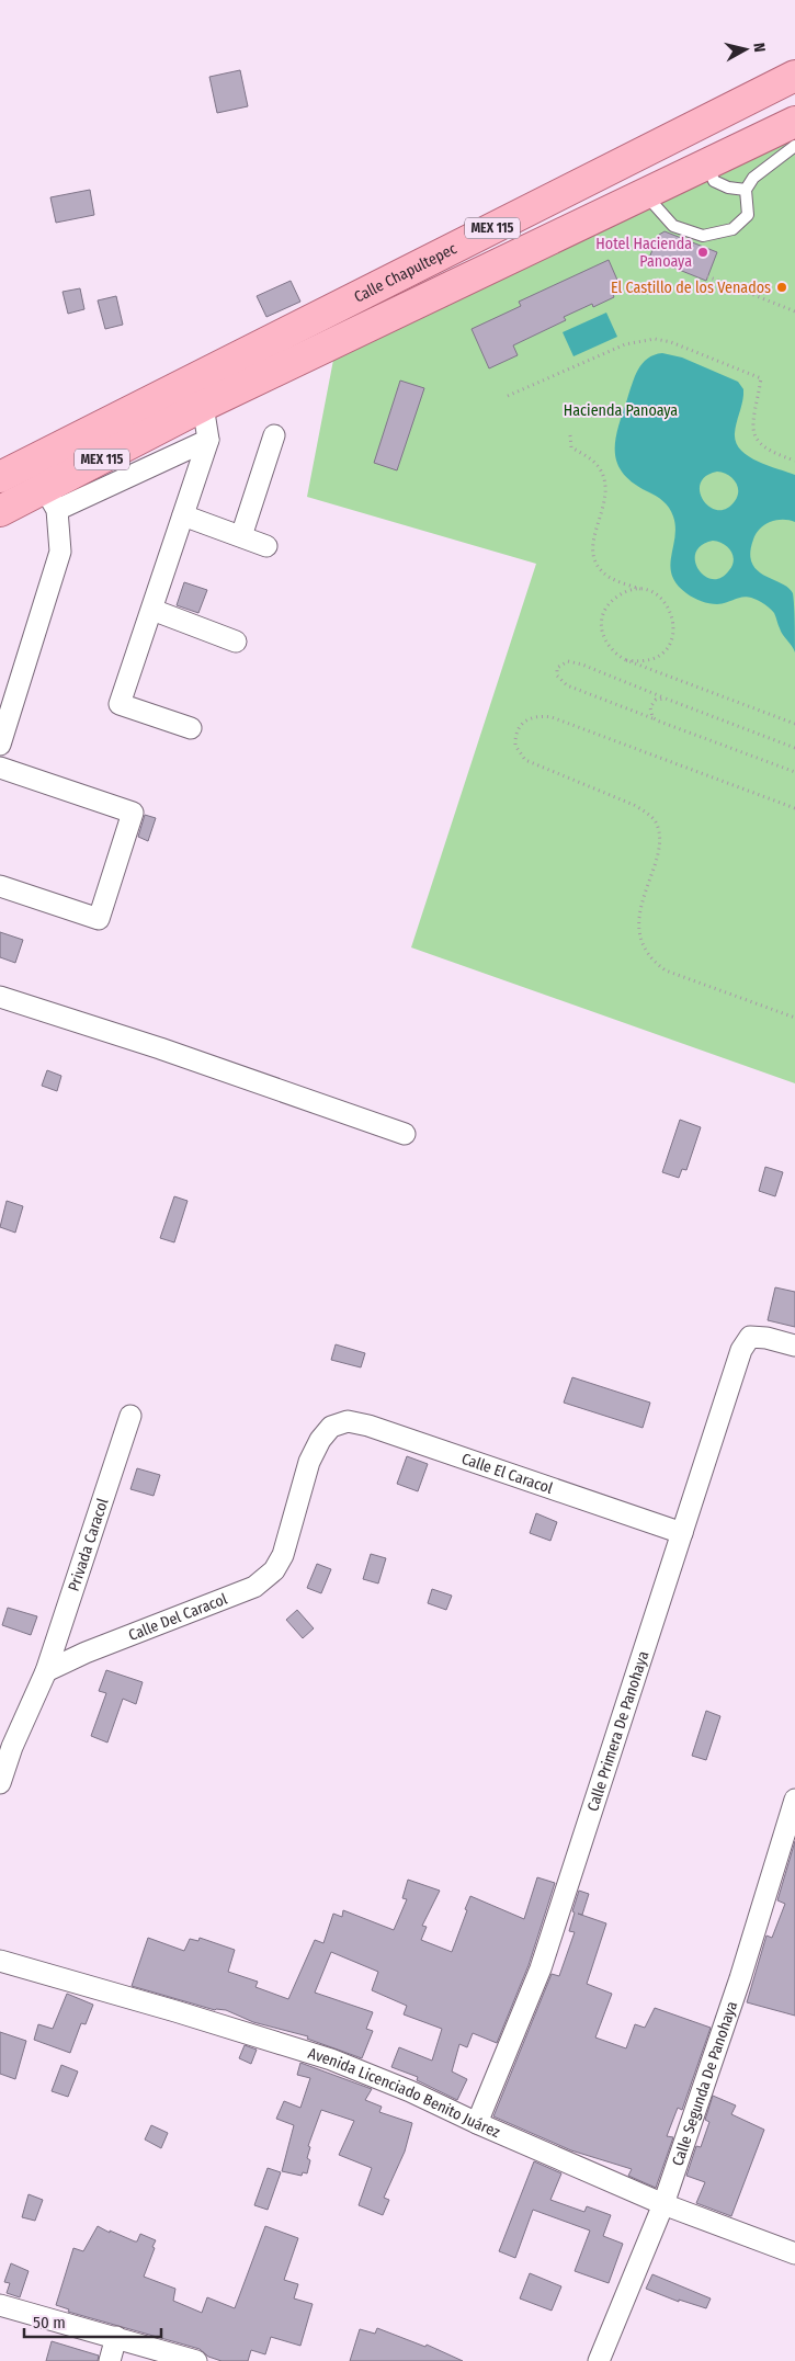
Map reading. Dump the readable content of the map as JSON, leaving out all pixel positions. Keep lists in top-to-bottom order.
{
  "streets": {
    "main road": ["MEX 115", "Calle Chapultepec"],
    "street": [
      "Calle El Caracol",
      "Privada Caracol",
      "Calle Del Caracol",
      "Calle Primera De Panohaya",
      "Calle Segunda De Panohaya",
      "Avenida Licenciado Benito Juárez"
    ]
  },
  "crossings": [
    ["MEX 115", "Calle Chapultepec"],
    ["Calle El Caracol", "Calle Del Caracol"],
    ["Calle El Caracol", "Calle Primera De Panohaya"],
    ["Privada Caracol", "Calle Del Caracol"],
    ["Calle Primera De Panohaya", "Avenida Licenciado Benito Juárez"],
    ["Calle Segunda De Panohaya", "Avenida Licenciado Benito Juárez"]
  ],
  "parks": ["Hacienda Panoaya"],
  "places": ["Hotel Hacienda Panoaya", "El Castillo de los Venados"],
  "scale_bar": "50 m",
  "north": "right"
}
